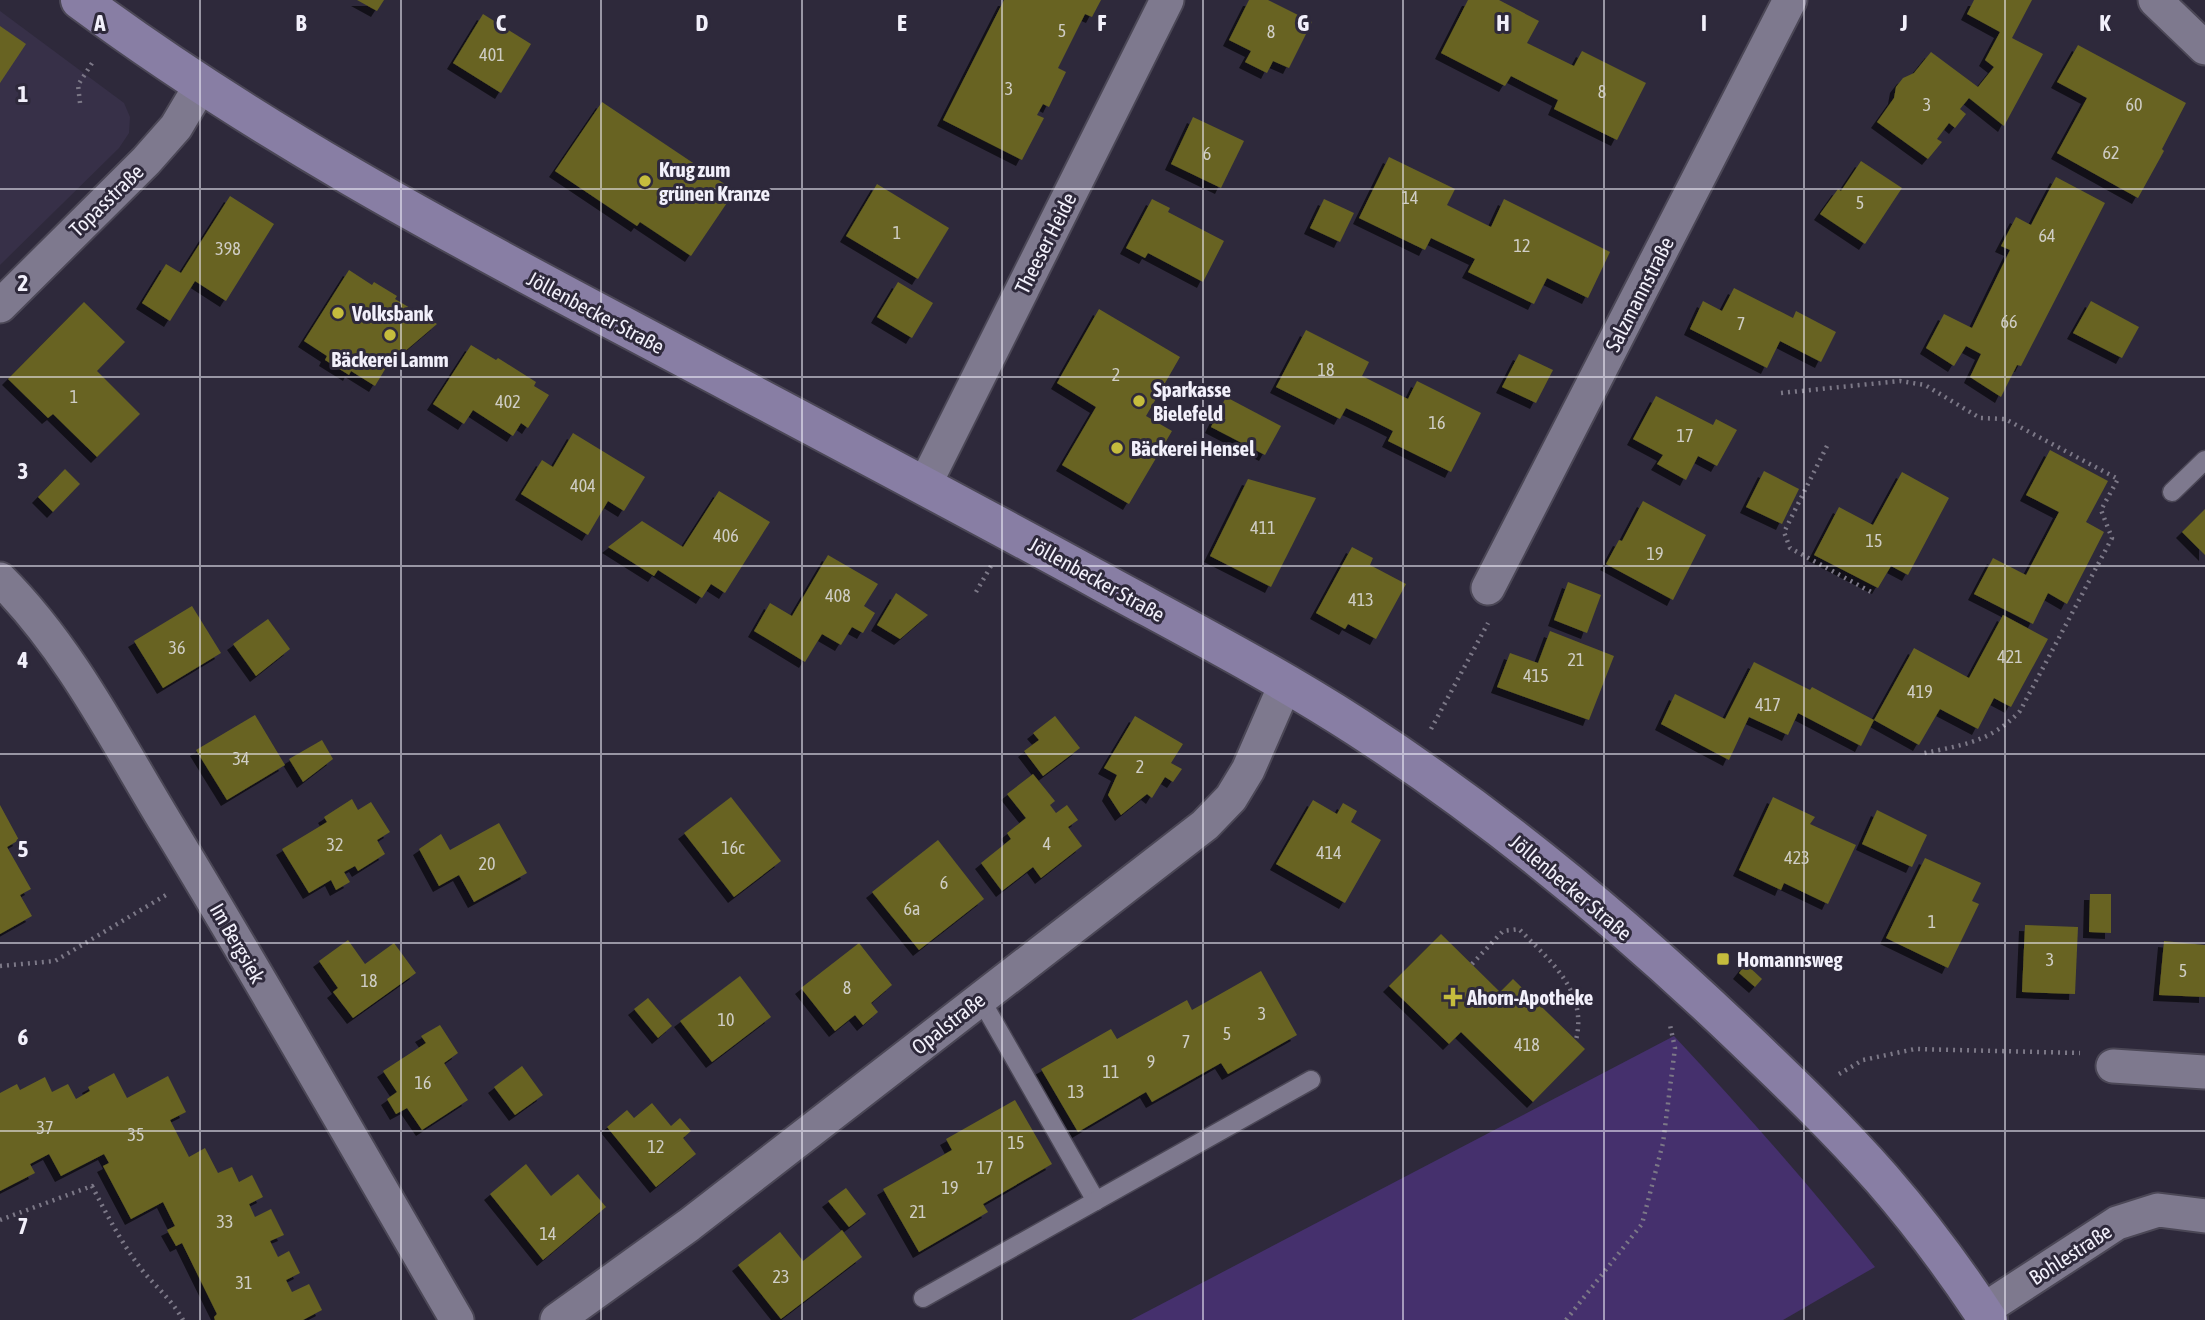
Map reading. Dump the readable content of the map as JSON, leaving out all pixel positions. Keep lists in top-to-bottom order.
{
  "streets": {
    "main road": ["Jöllenbecker Straße"],
    "street": [
      "Topasstraße",
      "Theeser Heide",
      "Salzmannstraße",
      "Im Bergsiek",
      "Opalstraße",
      "Bohlestraße"
    ]
  },
  "crossings": [
    ["Topasstraße", "Jöllenbecker Straße"],
    ["Theeser Heide", "Jöllenbecker Straße"],
    ["Jöllenbecker Straße", "Opalstraße"],
    ["Jöllenbecker Straße", "Bohlestraße"]
  ],
  "places": {
    "other": [
      "Krug zum grünen Kranze",
      "Volksbank",
      "Bäckerei Lamm",
      "Sparkasse Bielefeld",
      "Bäckerei Hensel"
    ],
    "transit": ["Homannsweg"],
    "health": ["Ahorn-Apotheke"]
  },
  "house_numbers": [
    "5",
    "8",
    "401",
    "3",
    "8",
    "3",
    "60",
    "62",
    "6",
    "14",
    "5",
    "1",
    "64",
    "12",
    "398",
    "66",
    "7",
    "18",
    "2",
    "1",
    "402",
    "16",
    "17",
    "404",
    "411",
    "406",
    "15",
    "19",
    "408",
    "413",
    "36",
    "421",
    "21",
    "415",
    "419",
    "417",
    "34",
    "2",
    "4",
    "32",
    "16c",
    "414",
    "423",
    "20",
    "6",
    "6a",
    "1",
    "3",
    "5",
    "18",
    "8",
    "3",
    "10",
    "5",
    "7",
    "418",
    "9",
    "11",
    "16",
    "13",
    "37",
    "35",
    "15",
    "12",
    "17",
    "19",
    "21",
    "33",
    "14",
    "23",
    "31"
  ],
  "grid": {
    "columns": [
      "A",
      "B",
      "C",
      "D",
      "E",
      "F",
      "G",
      "H",
      "I",
      "J",
      "K"
    ],
    "rows": [
      "1",
      "2",
      "3",
      "4",
      "5",
      "6",
      "7"
    ]
  }
}
